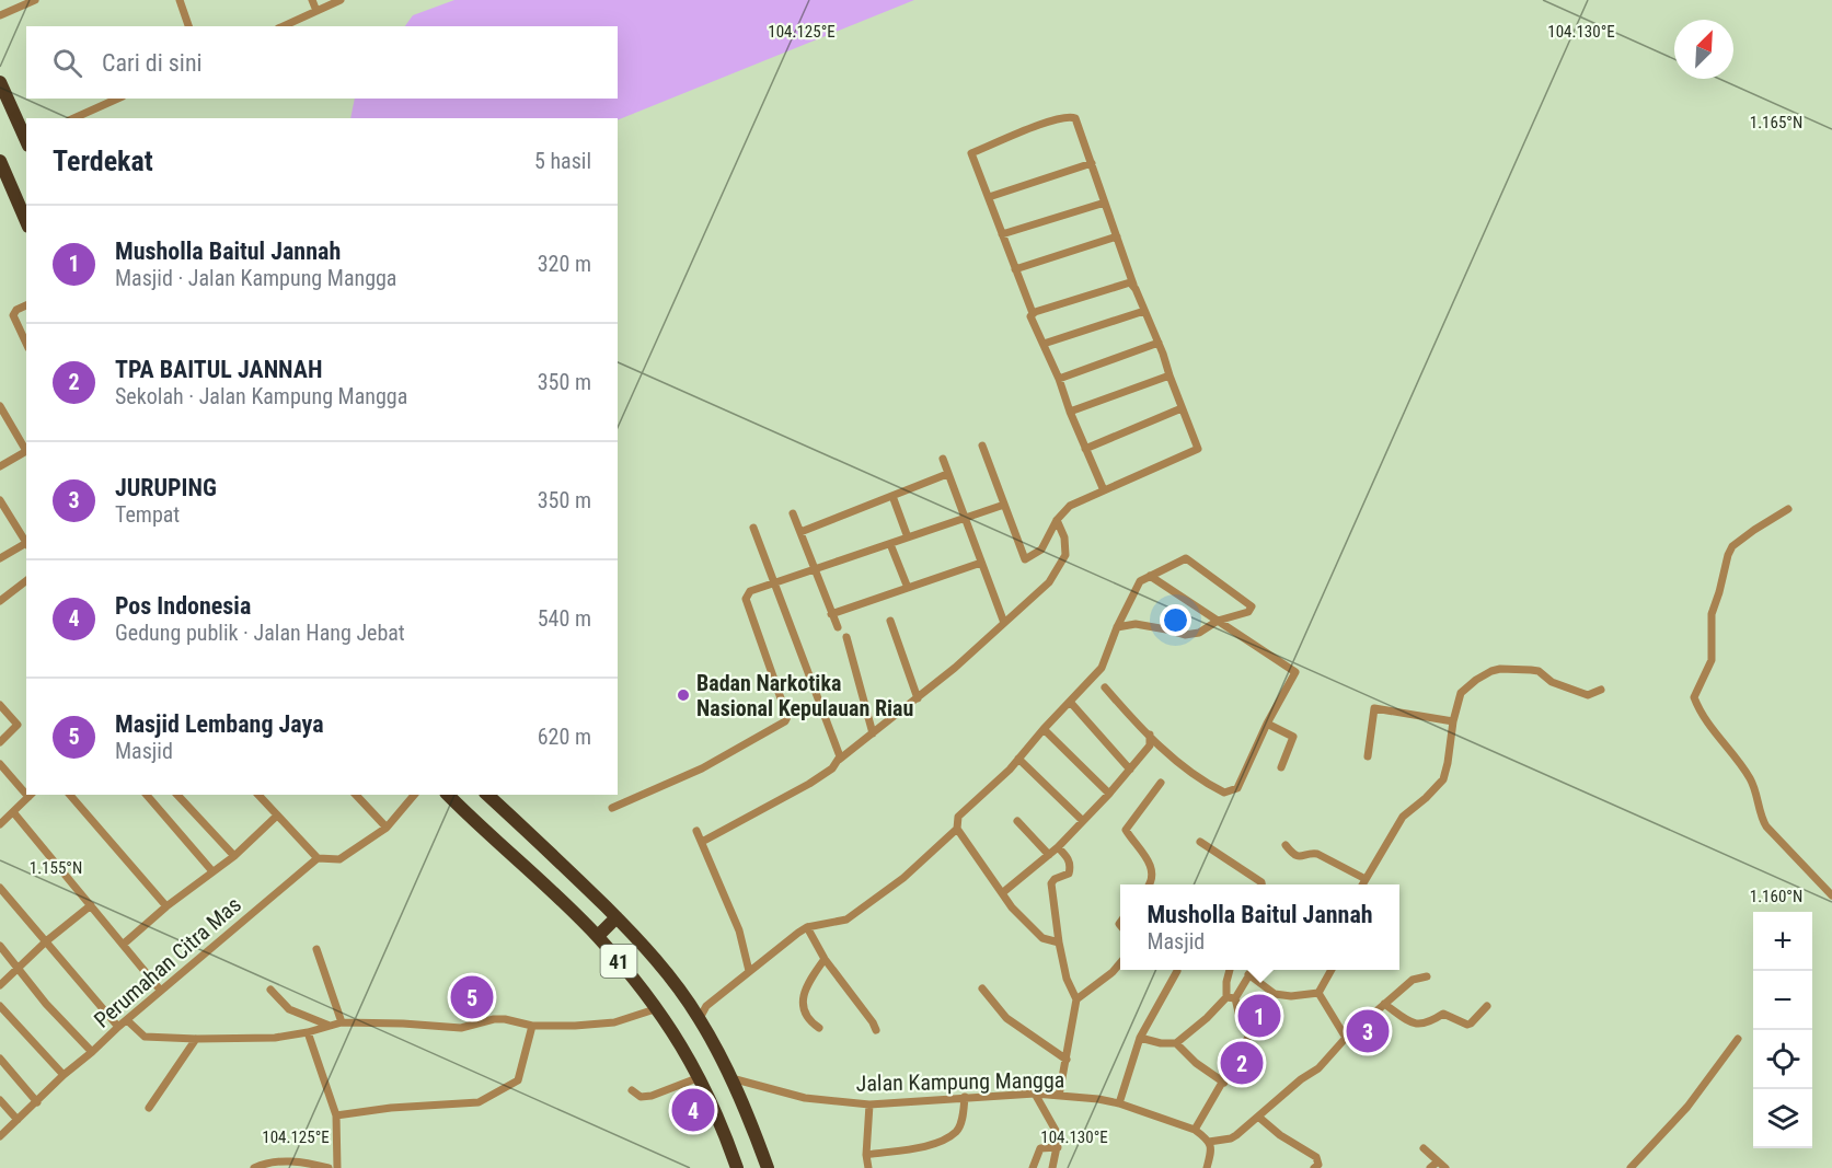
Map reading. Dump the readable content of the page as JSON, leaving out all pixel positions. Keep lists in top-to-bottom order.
{
  "streets": {
    "highway": ["41"],
    "street": ["Perumahan Citra Mas", "Jalan Kampung Mangga"]
  },
  "places": ["Badan Narkotika Nasional Kepulauan Riau"],
  "north": "top right",
  "page": {
    "search": "Cari di sini",
    "heading": ["Terdekat", "5 hasil"],
    "list": [
      {
        "mark": "1",
        "name": "Musholla Baitul Jannah",
        "note": "Masjid · Jalan Kampung Mangga",
        "value": "320 m"
      },
      {
        "mark": "2",
        "name": "TPA BAITUL JANNAH",
        "note": "Sekolah · Jalan Kampung Mangga",
        "value": "350 m"
      },
      {
        "mark": "3",
        "name": "JURUPING",
        "note": "Tempat",
        "value": "350 m"
      },
      {
        "mark": "4",
        "name": "Pos Indonesia",
        "note": "Gedung publik · Jalan Hang Jebat",
        "value": "540 m"
      },
      {
        "mark": "5",
        "name": "Masjid Lembang Jaya",
        "note": "Masjid",
        "value": "620 m"
      }
    ],
    "popup": ["Musholla Baitul Jannah", "Masjid"],
    "map_buttons": ["+", "−"],
    "pins": [
      "5",
      "1",
      "3",
      "2",
      "4"
    ]
  },
  "coordinates": [
    "104.125°E",
    "104.130°E",
    "1.165°N",
    "1.155°N",
    "1.160°N"
  ]
}
